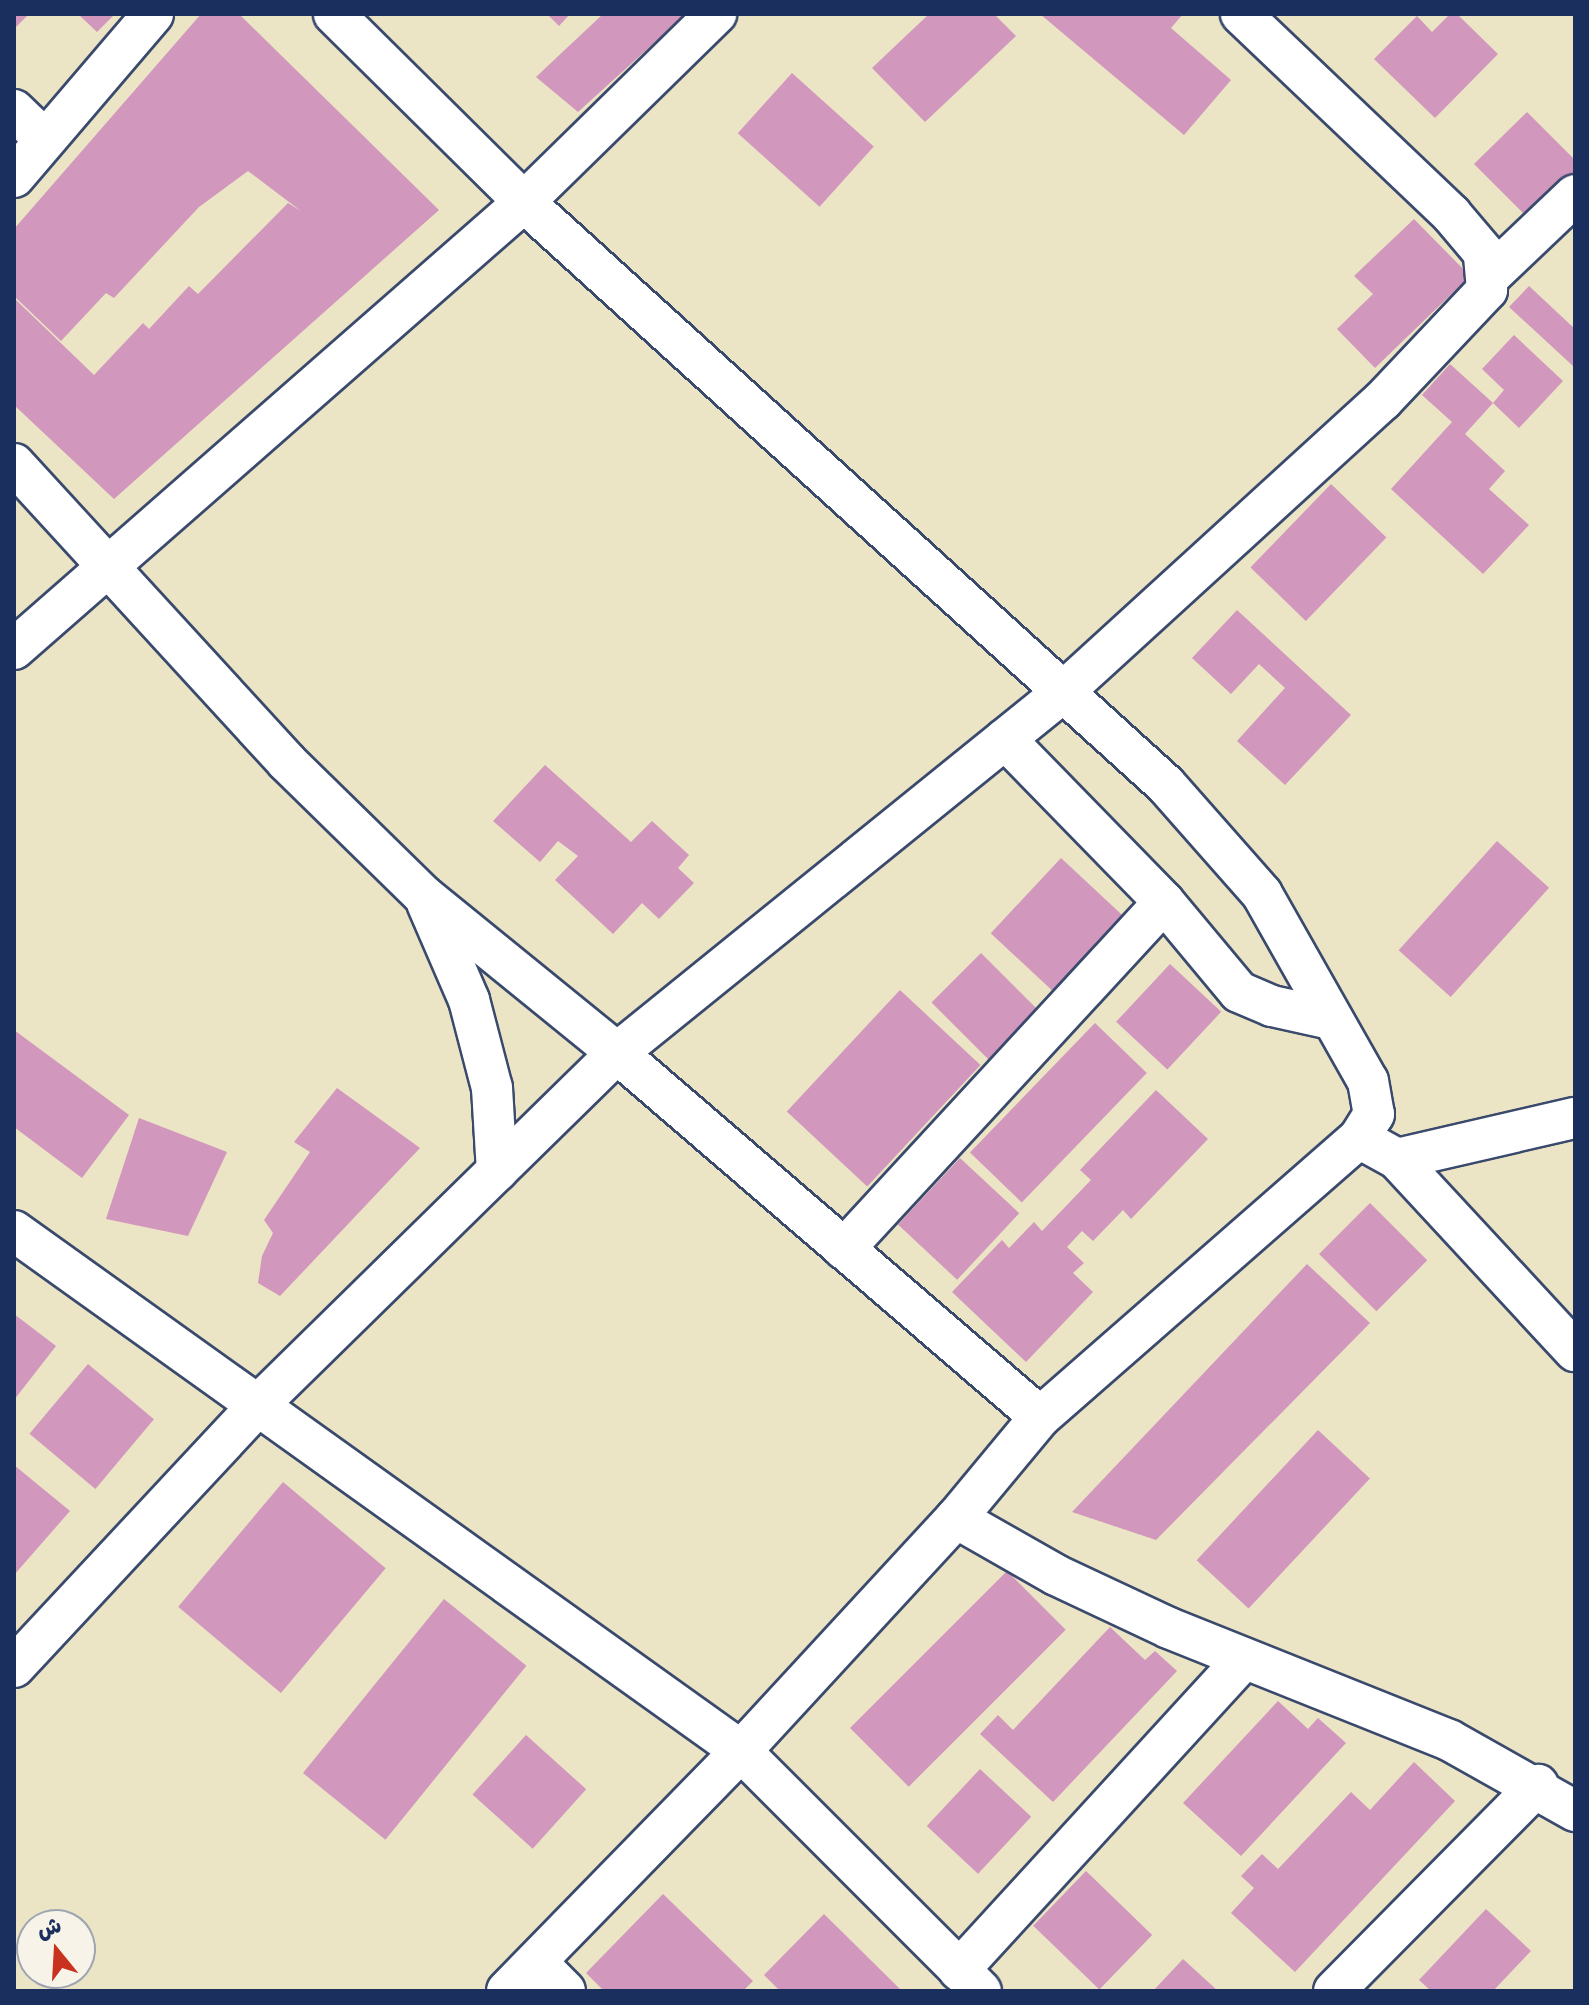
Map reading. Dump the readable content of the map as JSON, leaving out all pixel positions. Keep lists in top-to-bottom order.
{
  "north": "top"
}
